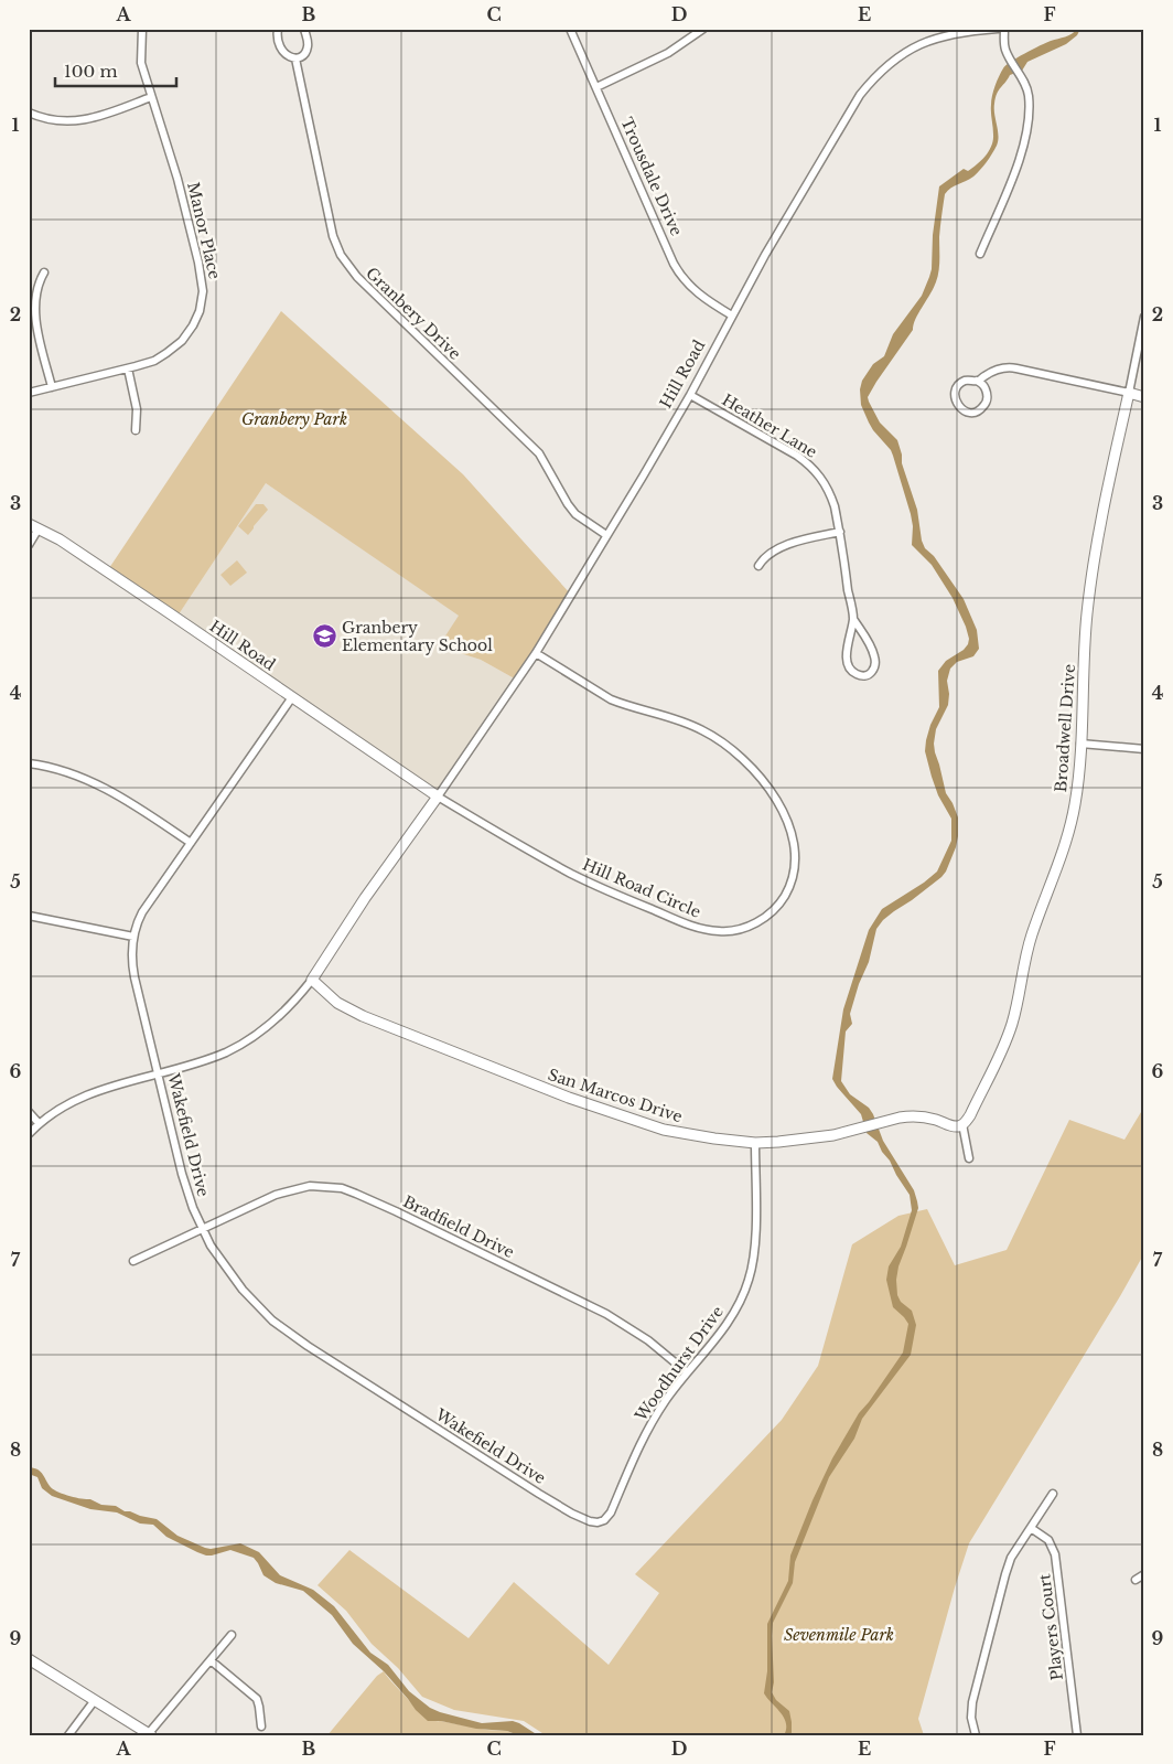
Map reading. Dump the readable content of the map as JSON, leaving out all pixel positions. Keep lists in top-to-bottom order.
{
  "streets": {
    "street": [
      "Trousdale Drive",
      "Manor Place",
      "Granbery Drive",
      "Hill Road",
      "Heather Lane",
      "Broadwell Drive",
      "Hill Road Circle",
      "San Marcos Drive",
      "Wakefield Drive",
      "Bradfield Drive",
      "Woodhurst Drive",
      "Players Court"
    ]
  },
  "crossings": [
    ["Trousdale Drive", "Hill Road"],
    ["Granbery Drive", "Hill Road"],
    ["Hill Road", "Heather Lane"],
    ["Hill Road", "Hill Road Circle"],
    ["Hill Road", "San Marcos Drive"],
    ["Hill Road", "Wakefield Drive"],
    ["Broadwell Drive", "San Marcos Drive"],
    ["San Marcos Drive", "Woodhurst Drive"],
    ["Wakefield Drive", "Bradfield Drive"],
    ["Wakefield Drive", "Woodhurst Drive"],
    ["Bradfield Drive", "Woodhurst Drive"]
  ],
  "parks": ["Granbery Park", "Sevenmile Park"],
  "places": {
    "school or university": ["Granbery Elementary School"]
  },
  "scale_bar": "100 m",
  "grid": {
    "columns": [
      "A",
      "B",
      "C",
      "D",
      "E",
      "F"
    ],
    "rows": [
      "1",
      "2",
      "3",
      "4",
      "5",
      "6",
      "7",
      "8",
      "9"
    ]
  }
}
